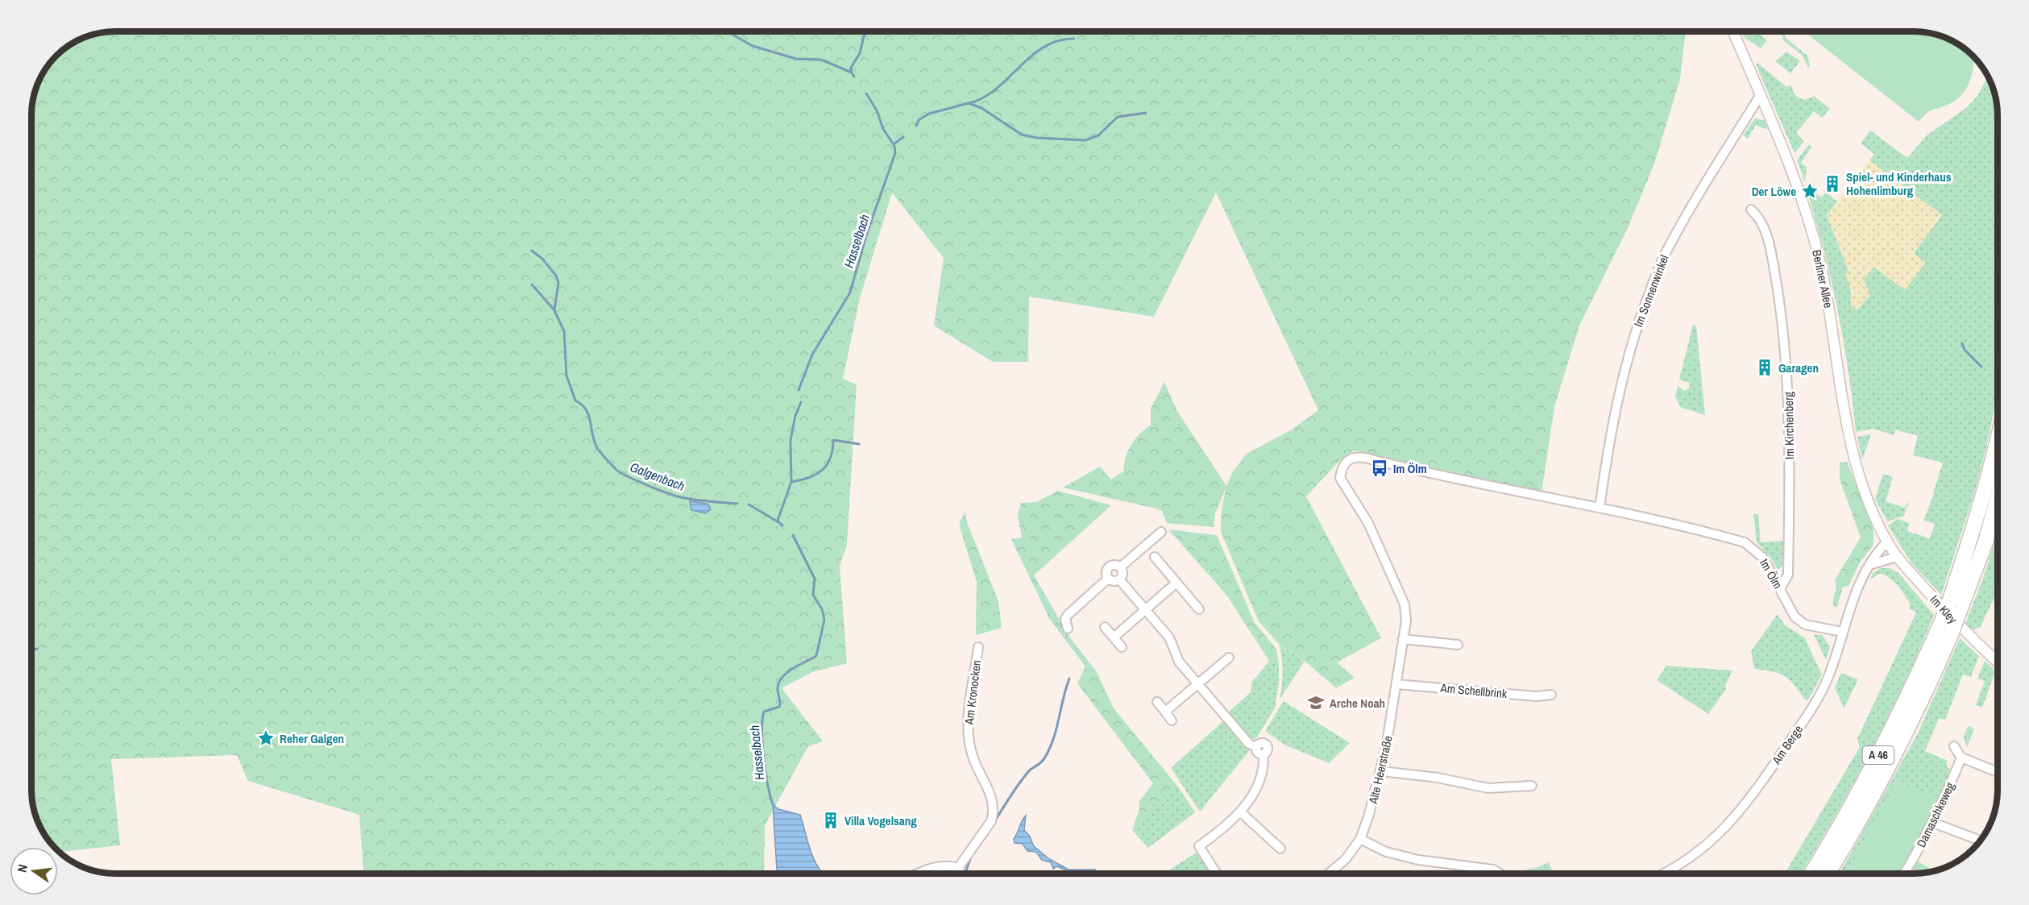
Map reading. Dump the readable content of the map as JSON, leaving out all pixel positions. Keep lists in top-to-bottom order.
{
  "streets": {
    "highway": ["A 46"],
    "street": [
      "Berliner Allee",
      "Im Sonnenwinkel",
      "Im Kirchenberg",
      "Im Ölm",
      "Im Kley",
      "Am Schellbrink",
      "Am Kronocken",
      "Am Berge",
      "Alte Heerstraße",
      "Damaschkeweg"
    ]
  },
  "crossings": [
    ["Berliner Allee", "Im Sonnenwinkel"],
    ["Berliner Allee", "Im Kley"],
    ["Berliner Allee", "Am Berge"],
    ["Im Sonnenwinkel", "Im Ölm"],
    ["Im Kirchenberg", "Im Ölm"],
    ["Im Ölm", "Am Berge"],
    ["Im Ölm", "Alte Heerstraße"],
    ["Im Kley", "Am Berge"],
    ["Am Schellbrink", "Alte Heerstraße"]
  ],
  "water": ["Hasselbach", "Galgenbach"],
  "places": {
    "building": ["Spiel- und Kinderhaus Hohenlimburg", "Garagen", "Villa Vogelsang"],
    "place": ["Der Löwe", "Reher Galgen"],
    "bus stop": ["Im Ölm"],
    "school or university": ["Arche Noah"]
  },
  "north": "left"
}
